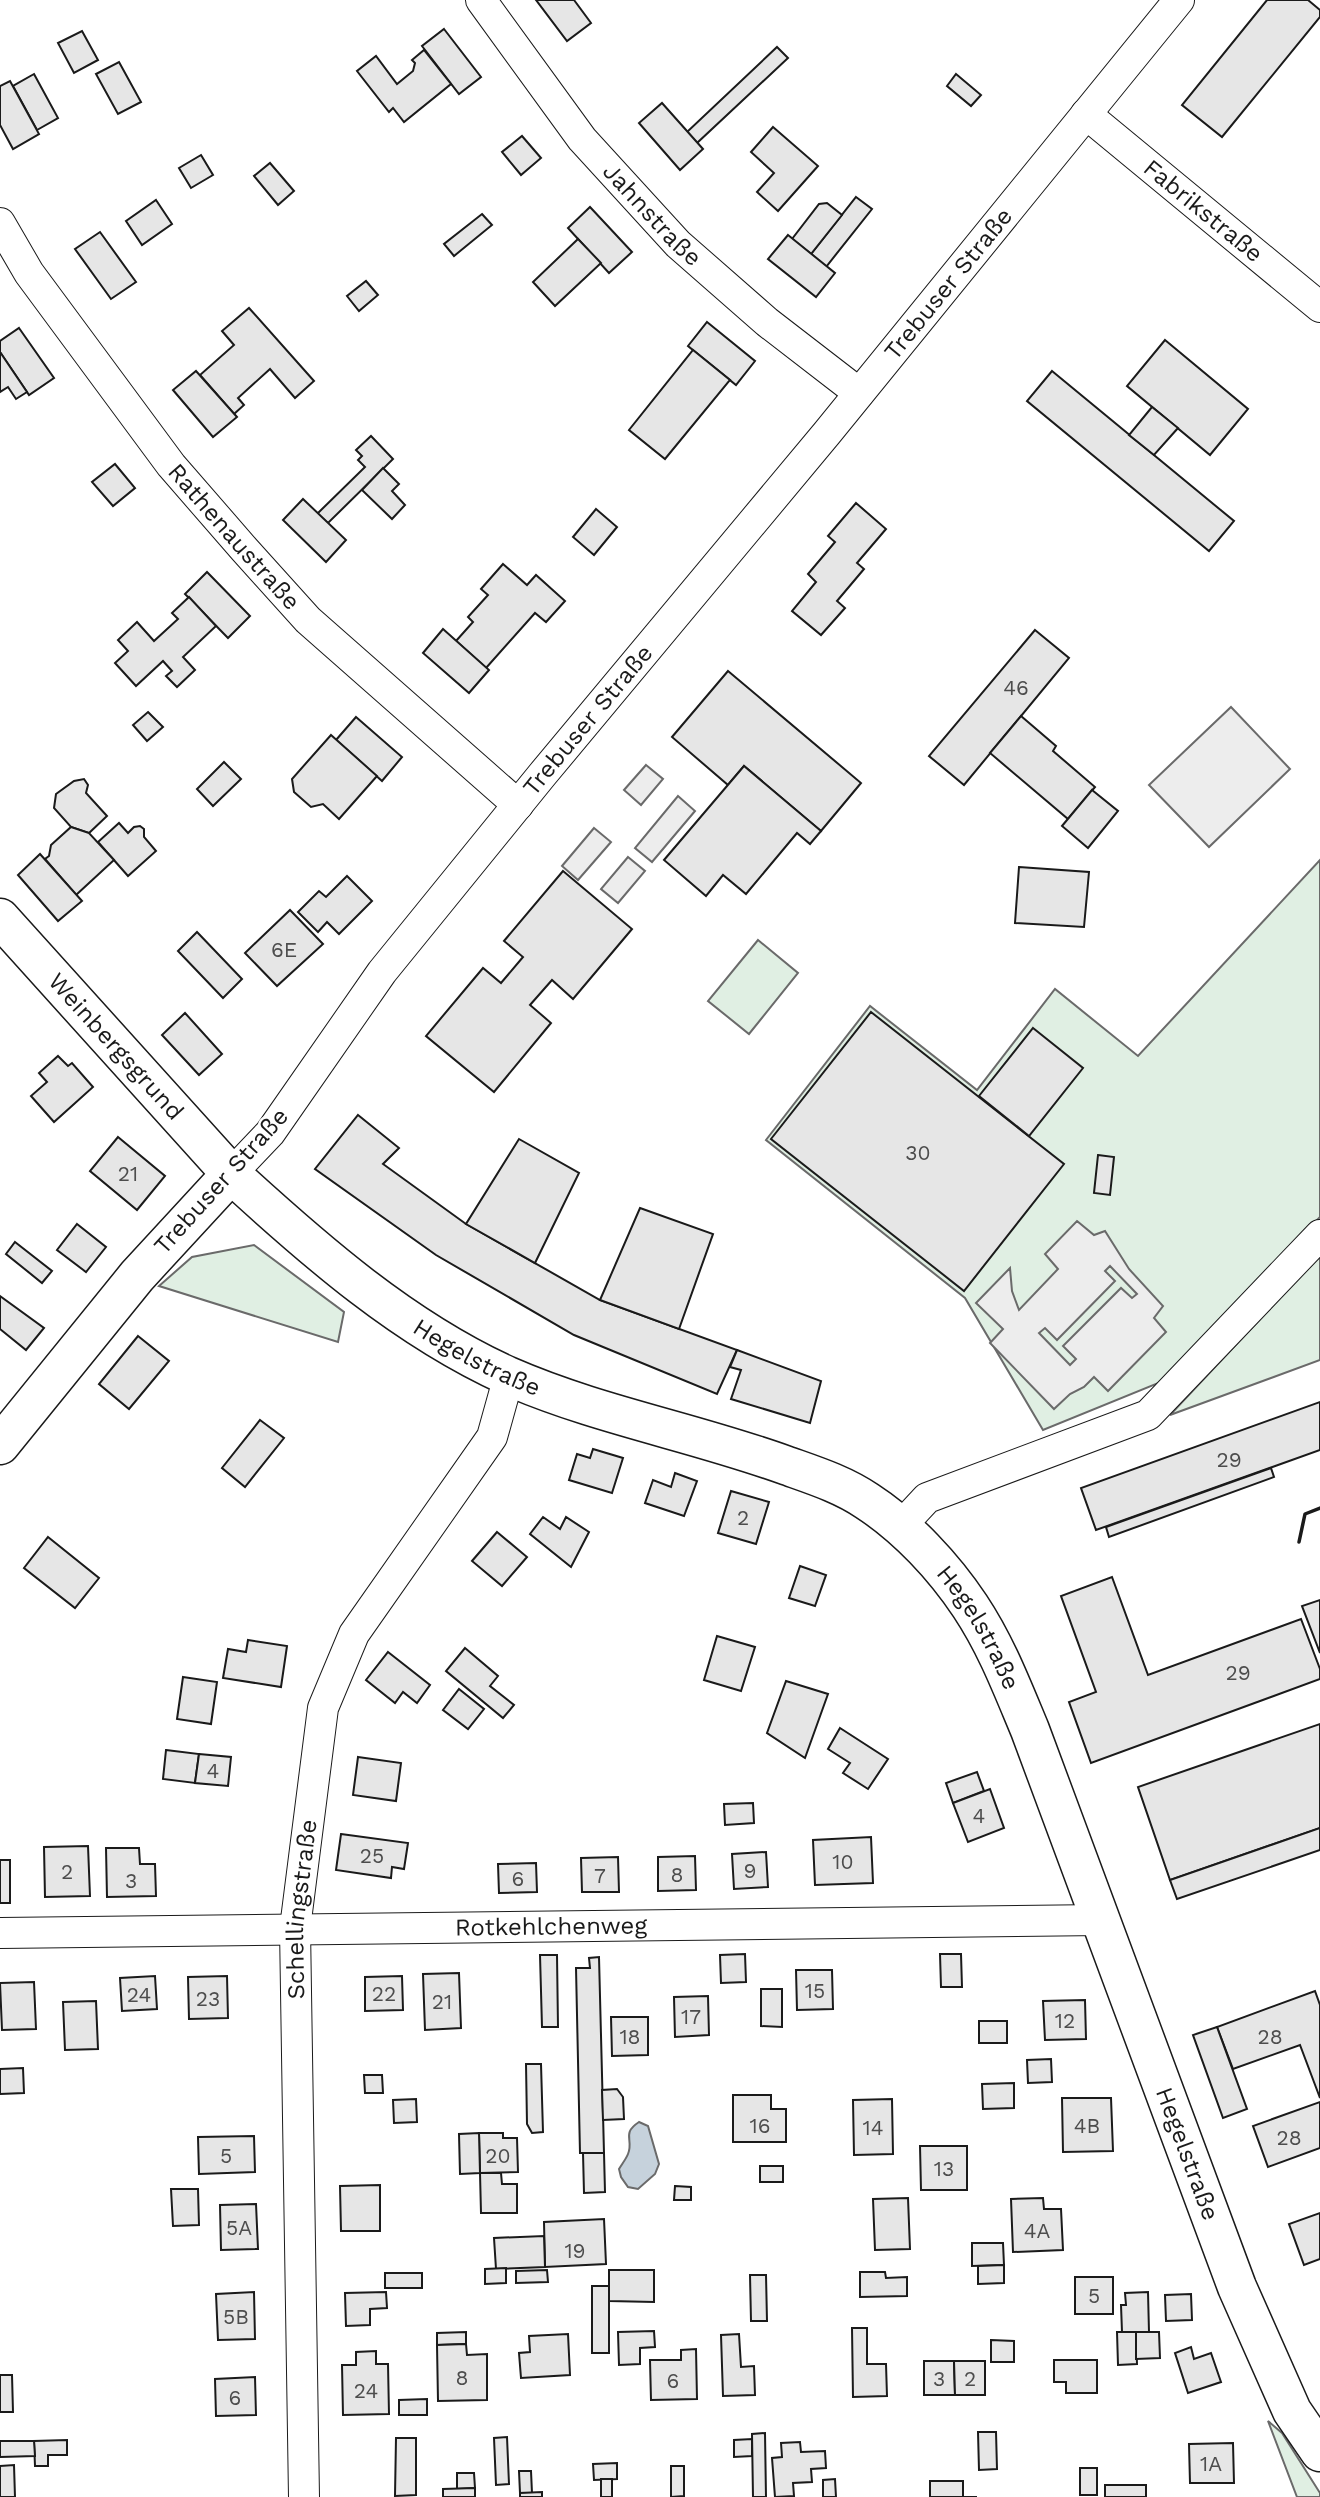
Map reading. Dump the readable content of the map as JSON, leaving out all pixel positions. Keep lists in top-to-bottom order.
{
  "streets": {
    "main road": ["Trebuser Straße", "Weinbergsgrund", "Hegelstraße"],
    "street": [
      "Fabrikstraße",
      "Jahnstraße",
      "Rathenaustraße",
      "Schellingstraße",
      "Rotkehlchenweg"
    ]
  },
  "crossings": [
    ["Fabrikstraße", "Trebuser Straße"],
    ["Jahnstraße", "Trebuser Straße"],
    ["Trebuser Straße", "Rathenaustraße"],
    ["Trebuser Straße", "Weinbergsgrund"],
    ["Trebuser Straße", "Hegelstraße"],
    ["Weinbergsgrund", "Hegelstraße"],
    ["Hegelstraße", "Schellingstraße"],
    ["Hegelstraße", "Rotkehlchenweg"],
    ["Schellingstraße", "Rotkehlchenweg"]
  ],
  "house_numbers": [
    "46",
    "6E",
    "30",
    "21",
    "29",
    "2",
    "29",
    "4",
    "4",
    "25",
    "10",
    "9",
    "2",
    "8",
    "7",
    "6",
    "3",
    "15",
    "22",
    "24",
    "23",
    "21",
    "17",
    "12",
    "18",
    "28",
    "16",
    "4B",
    "14",
    "28",
    "5",
    "20",
    "13",
    "5A",
    "4A",
    "19",
    "5",
    "5B",
    "8",
    "3",
    "2",
    "6",
    "24",
    "6",
    "1A"
  ]
}
